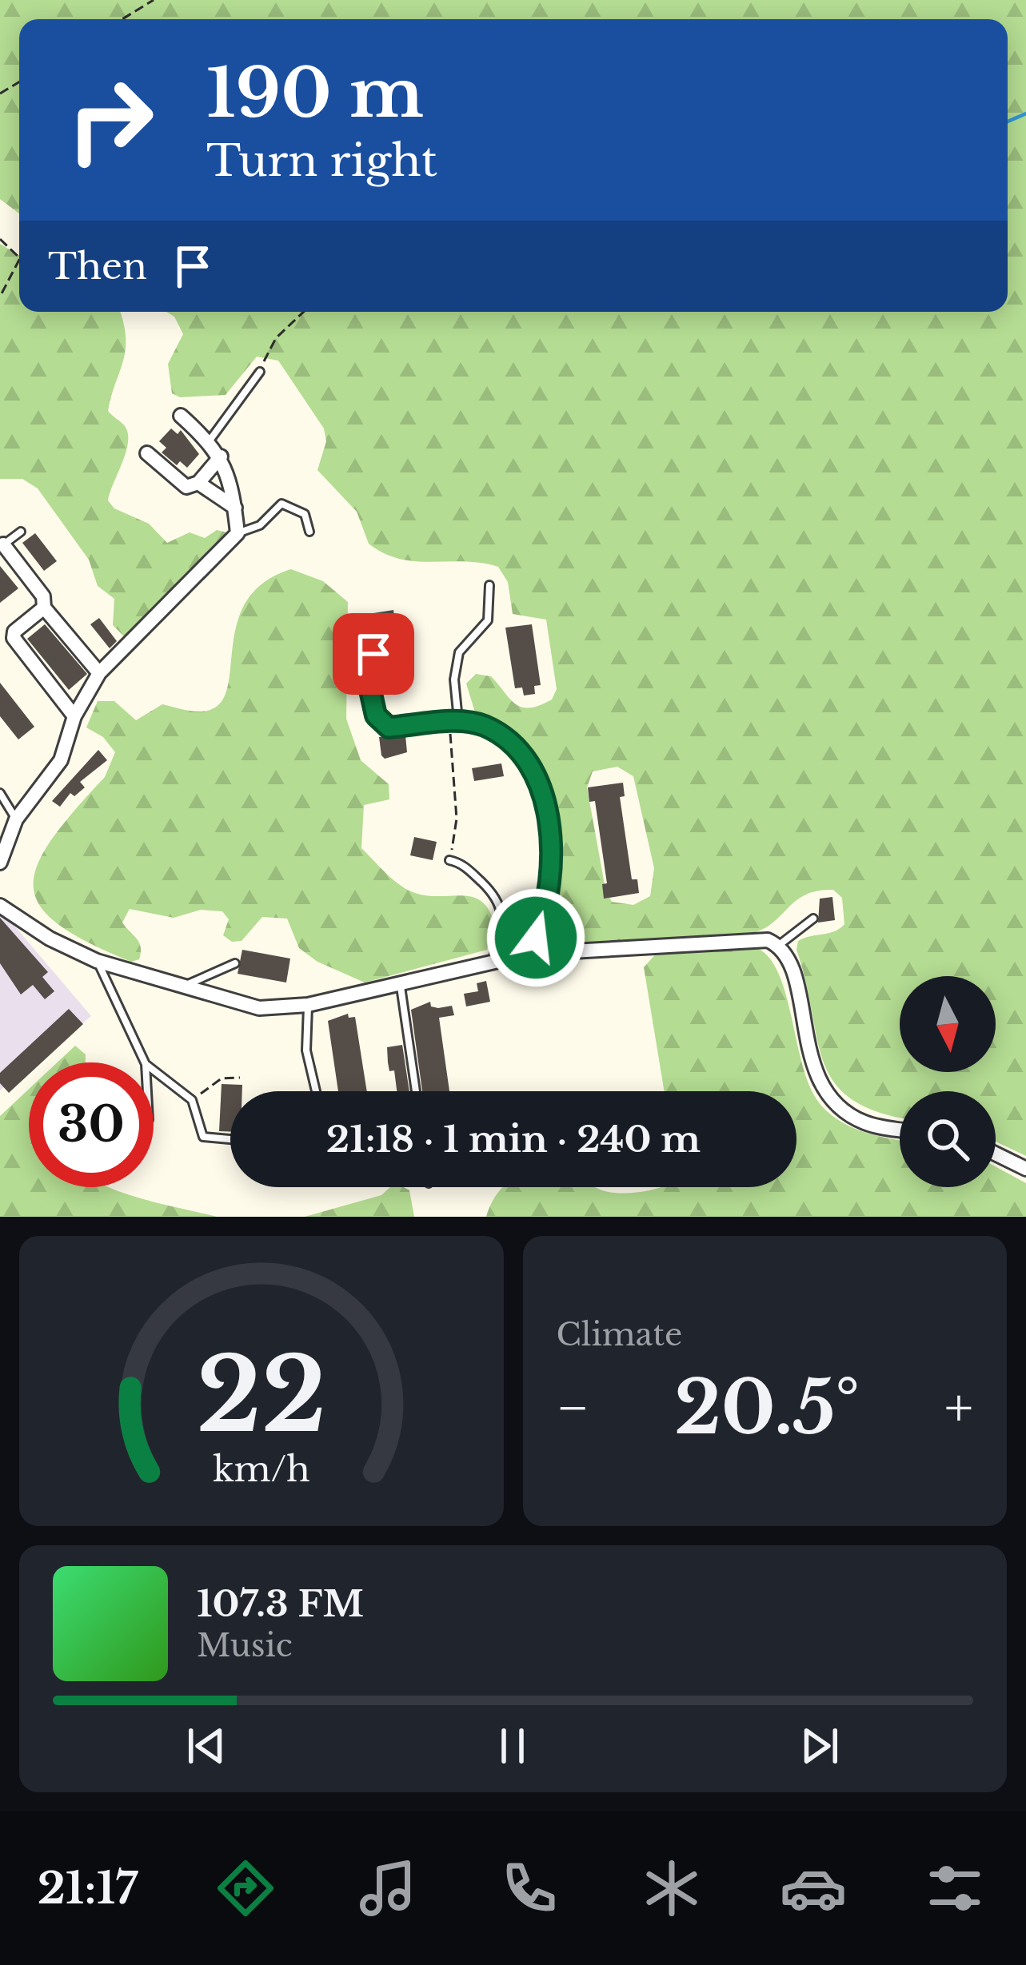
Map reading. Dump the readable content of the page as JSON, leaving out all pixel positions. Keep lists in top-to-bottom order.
{
  "north": "bottom",
  "page": {
    "turn": ["190 m", "Turn right"],
    "then": "Then",
    "limit": "30",
    "trip": "21:18 · 1 min · 240 m",
    "tile": "Climate",
    "heat": ["−", "20.5°", "+"],
    "song": ["107.3 FM", "Music"],
    "tabs": "21:17",
    "gauge": ["22", "km/h"]
  }
}
